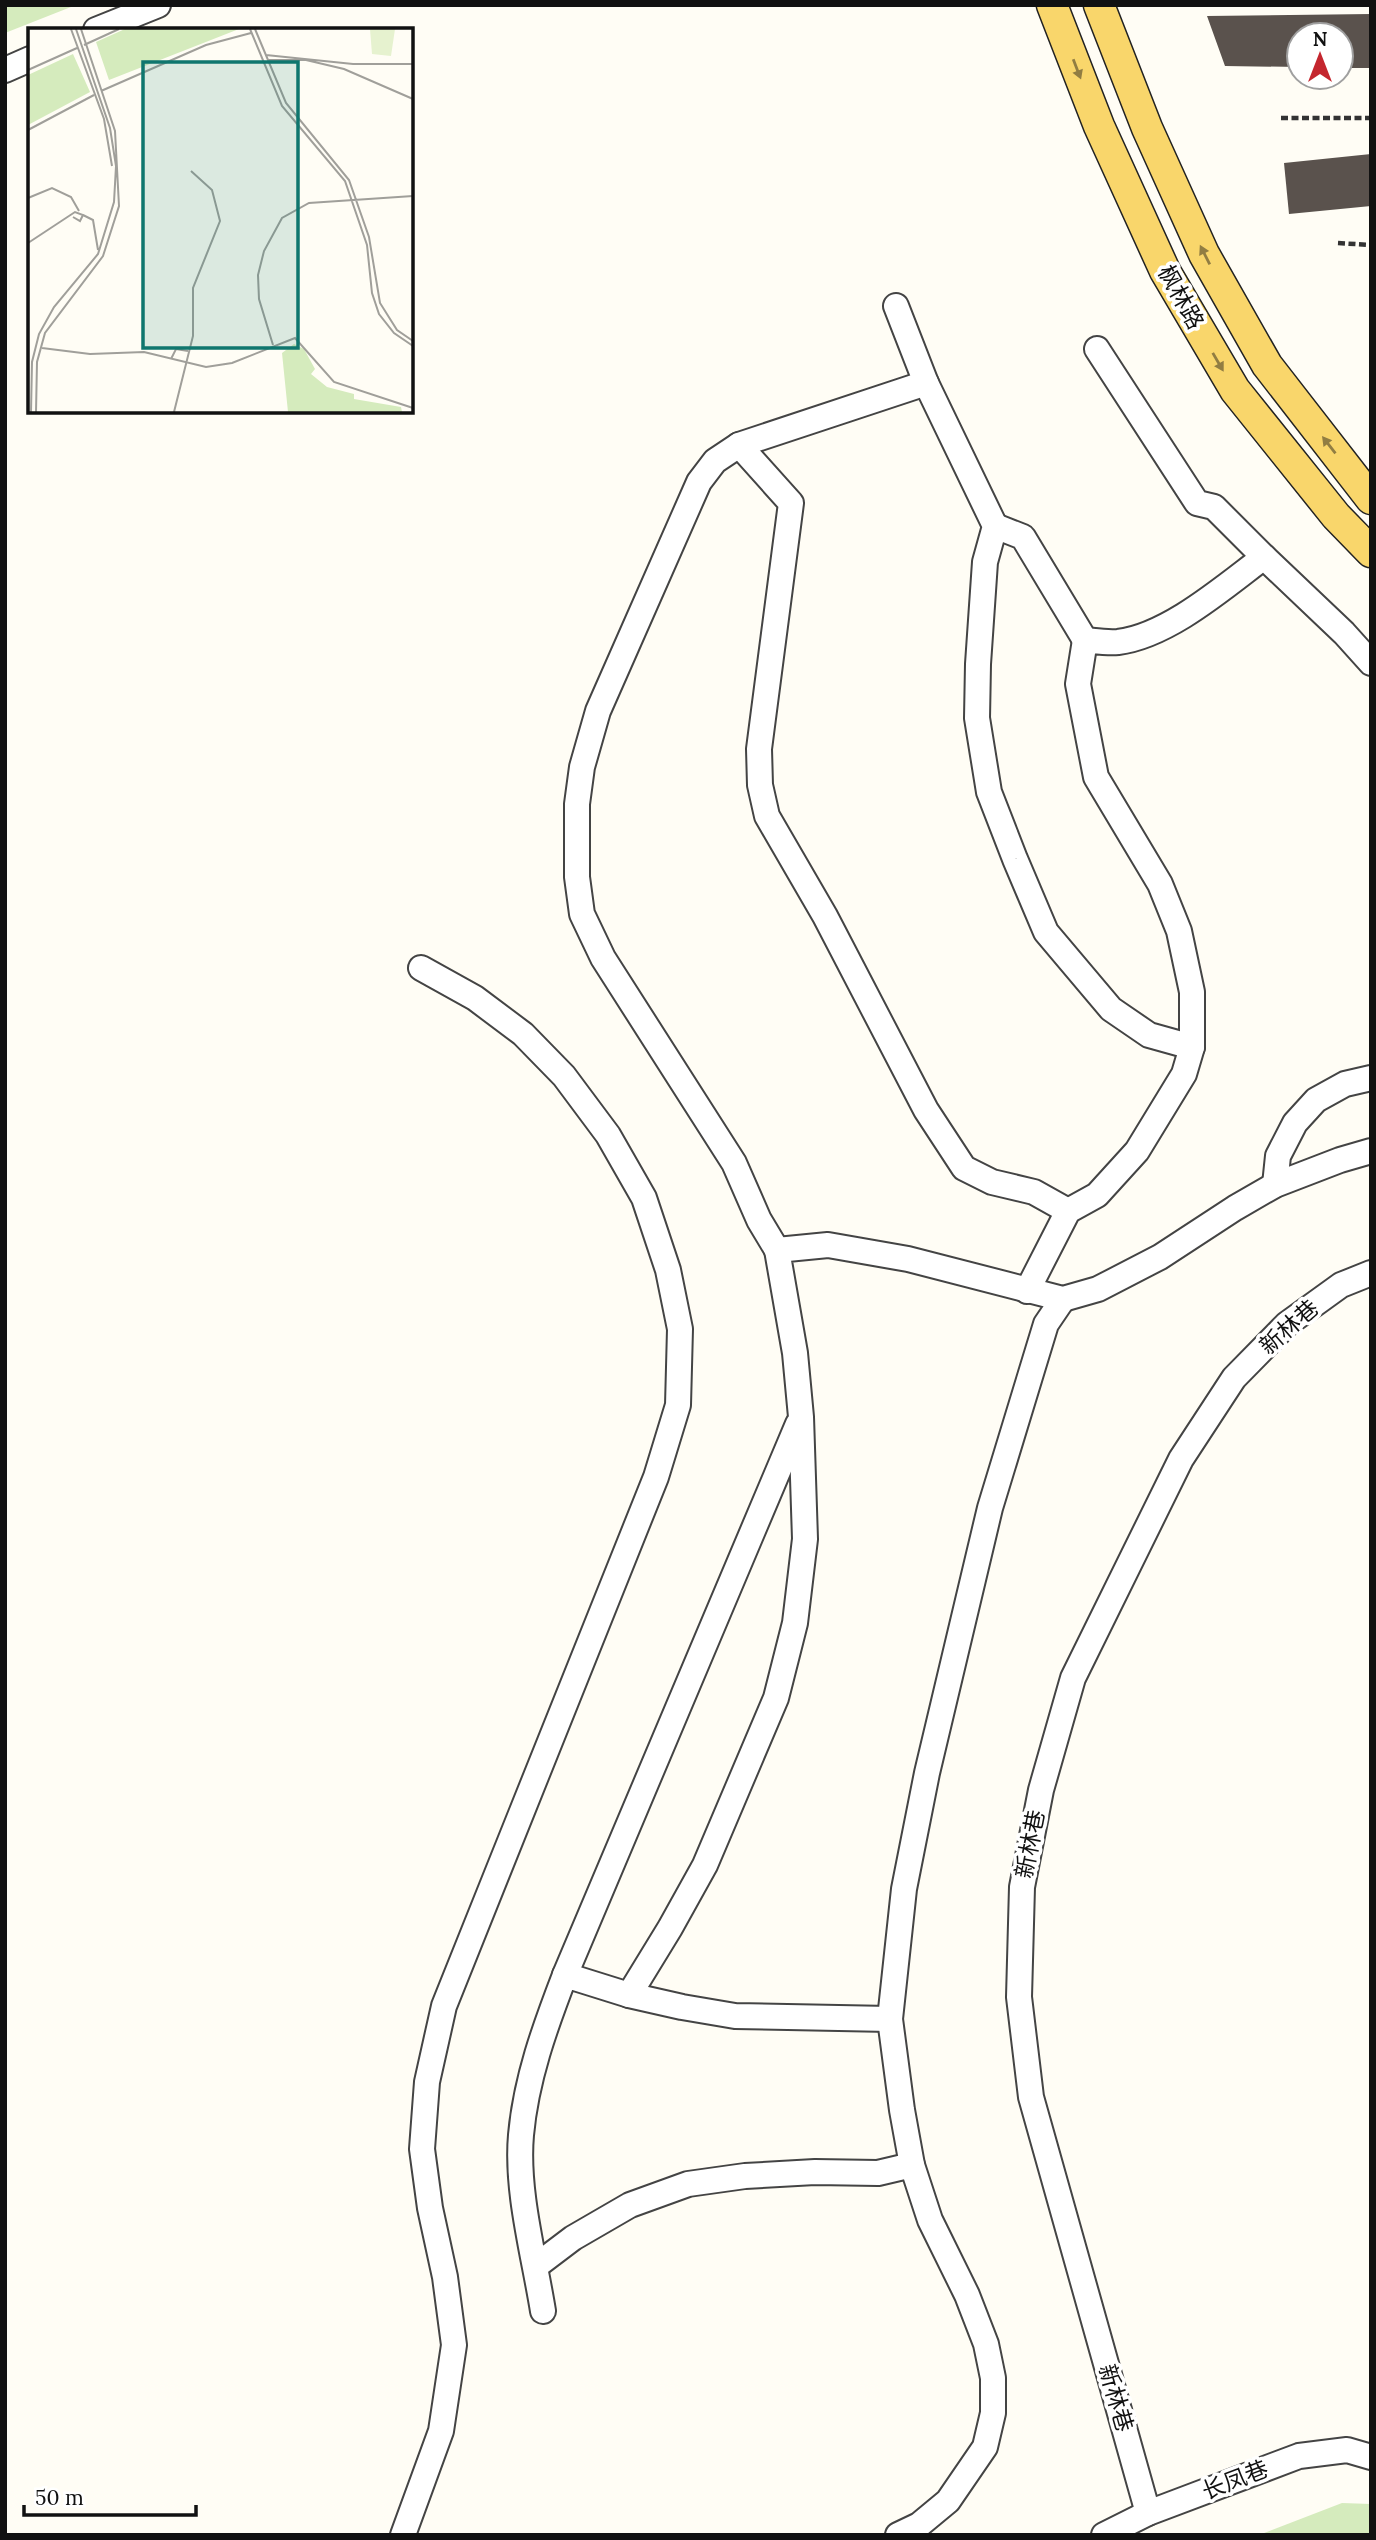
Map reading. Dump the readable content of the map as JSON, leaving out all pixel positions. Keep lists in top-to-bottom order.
{
  "streets": {
    "main road": ["枫林路"],
    "street": ["新林巷", "长凤巷"]
  },
  "crossings": [
    ["新林巷", "长凤巷"]
  ],
  "scale_bar": "50 m",
  "north": "top"
}
